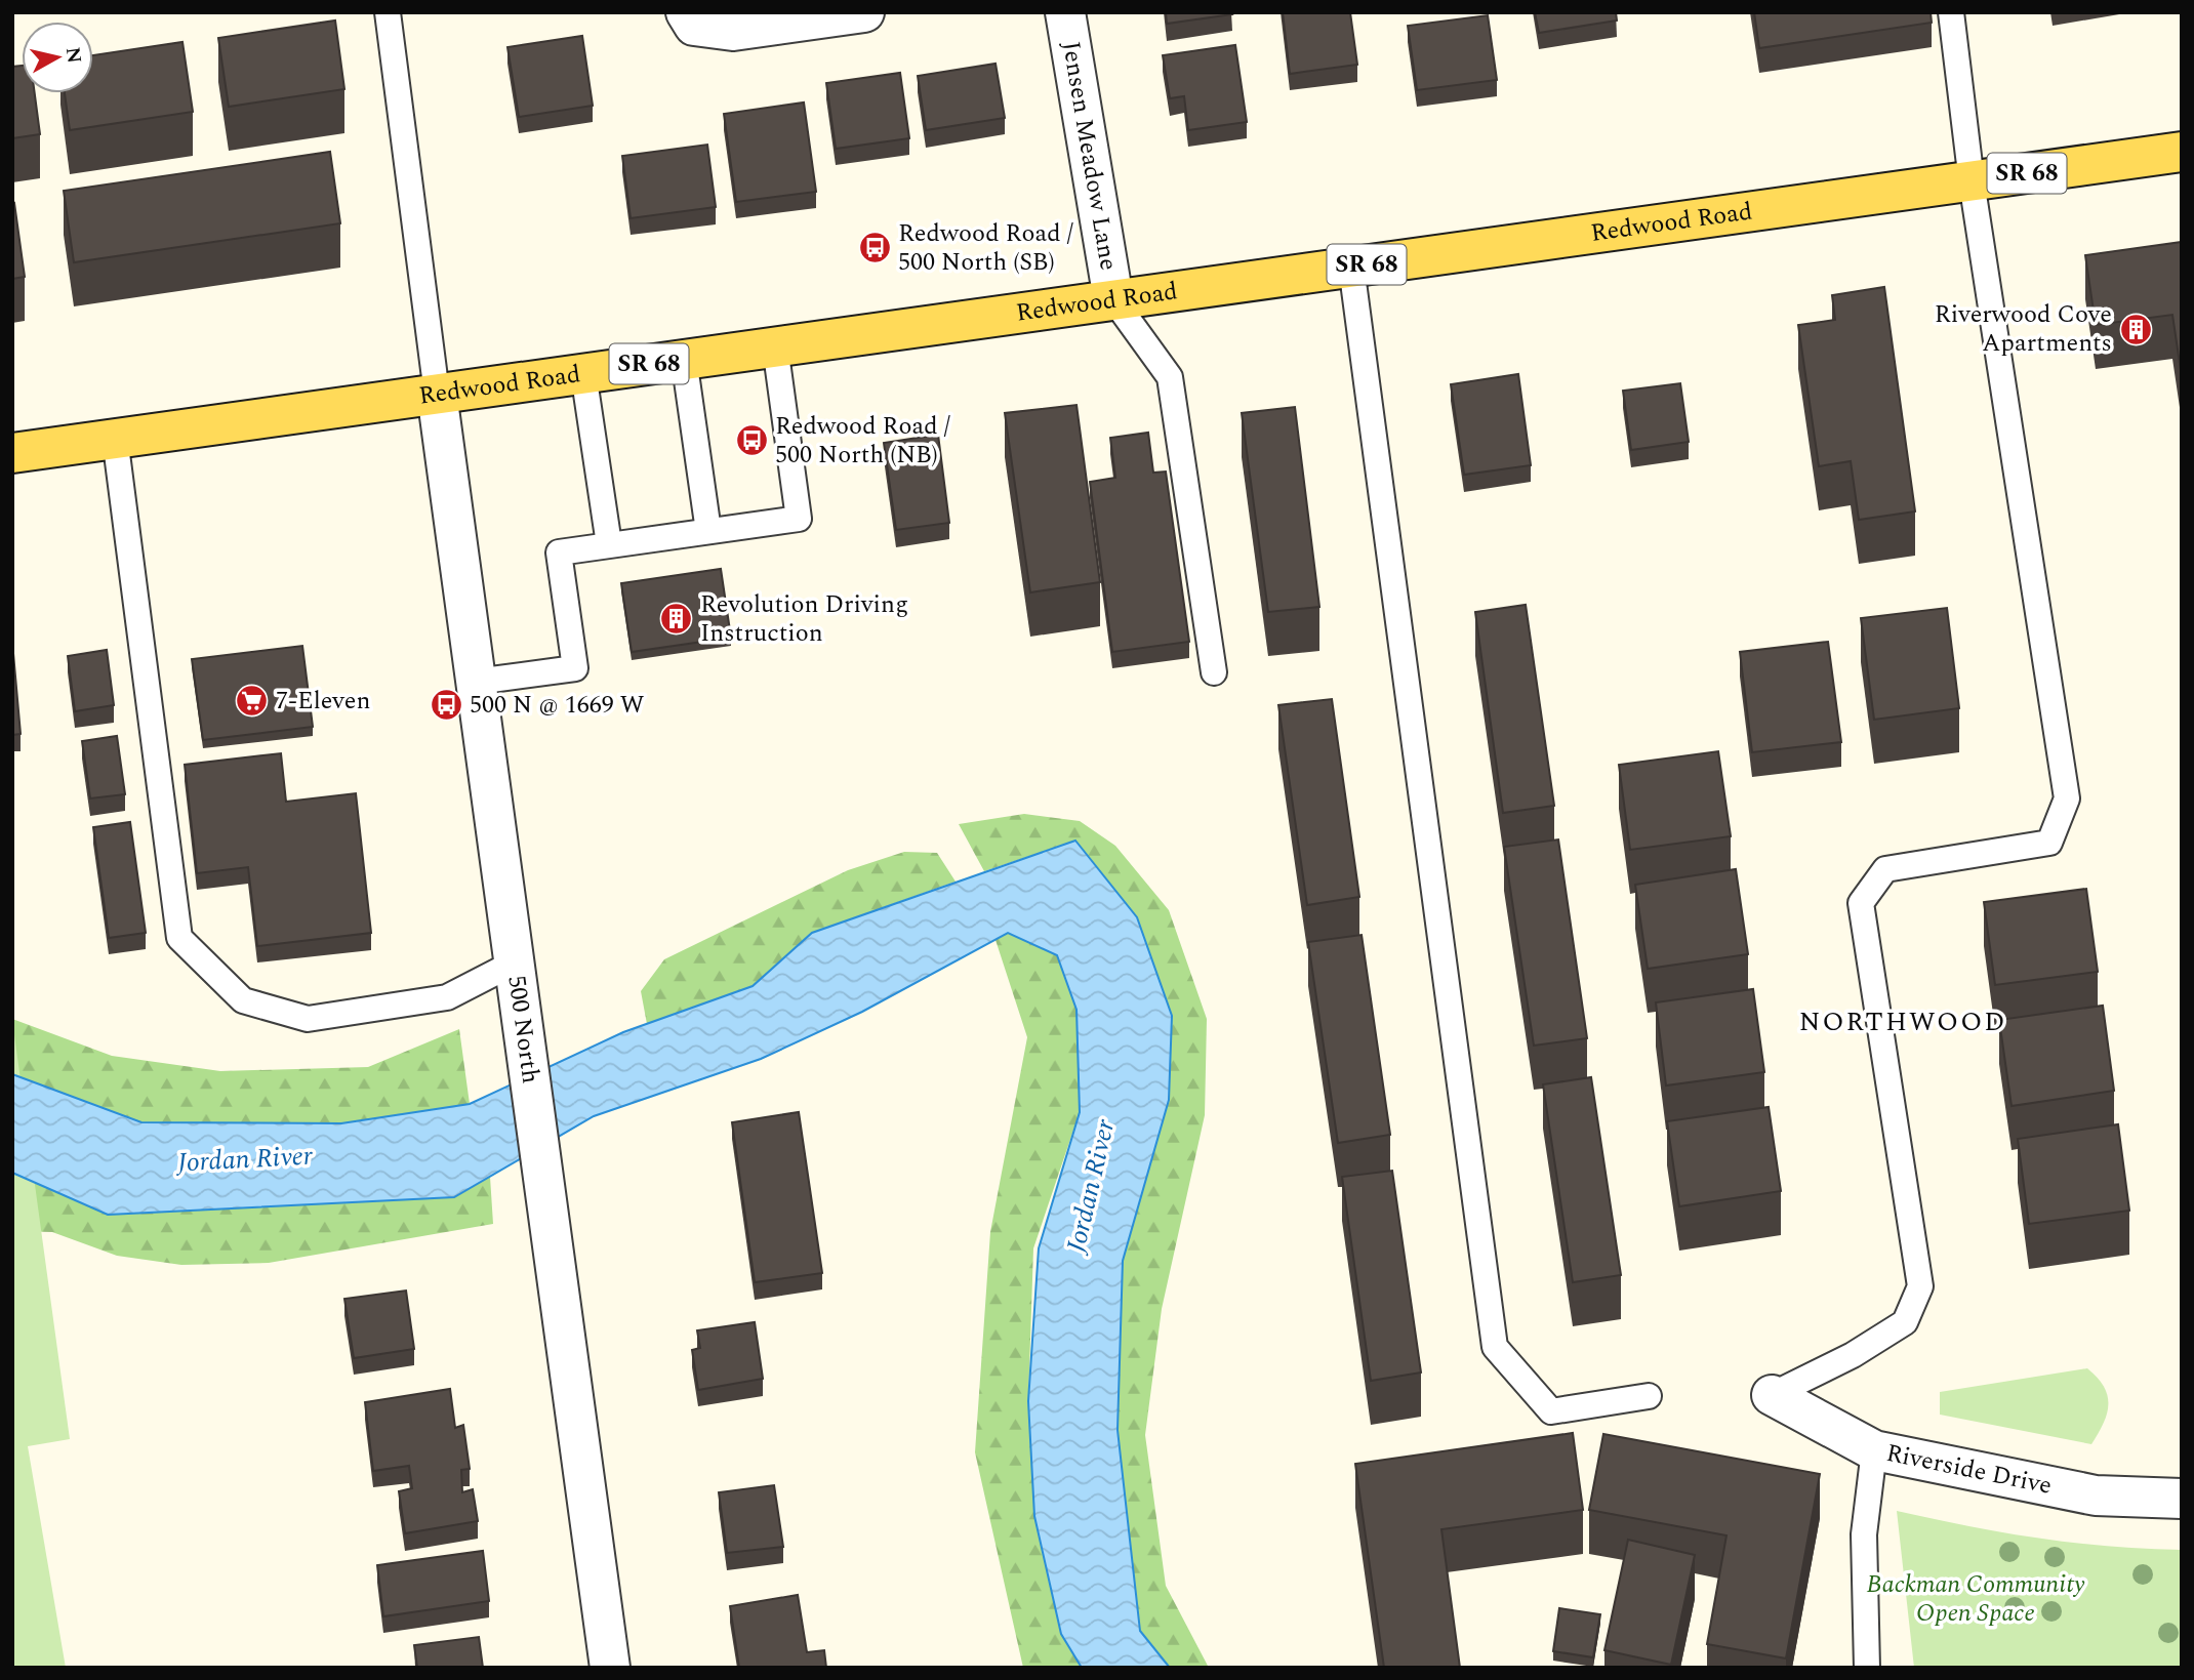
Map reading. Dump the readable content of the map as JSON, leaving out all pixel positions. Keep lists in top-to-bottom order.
{
  "streets": {
    "main road": ["SR 68", "Redwood Road"],
    "street": ["Jensen Meadow Lane", "500 North", "Riverside Drive"]
  },
  "crossings": [
    ["Jensen Meadow Lane", "Redwood Road"],
    ["Redwood Road", "500 North"]
  ],
  "districts": ["NORTHWOOD"],
  "water": ["Jordan River"],
  "parks": ["Backman Community Open Space"],
  "places": {
    "bus stop": ["Redwood Road / 500 North (SB)", "Redwood Road / 500 North (NB)", "500 N @ 1669 W"],
    "building": ["Riverwood Cove Apartments", "Revolution Driving Instruction"],
    "supermarket": ["7-Eleven"]
  },
  "north": "right"
}
